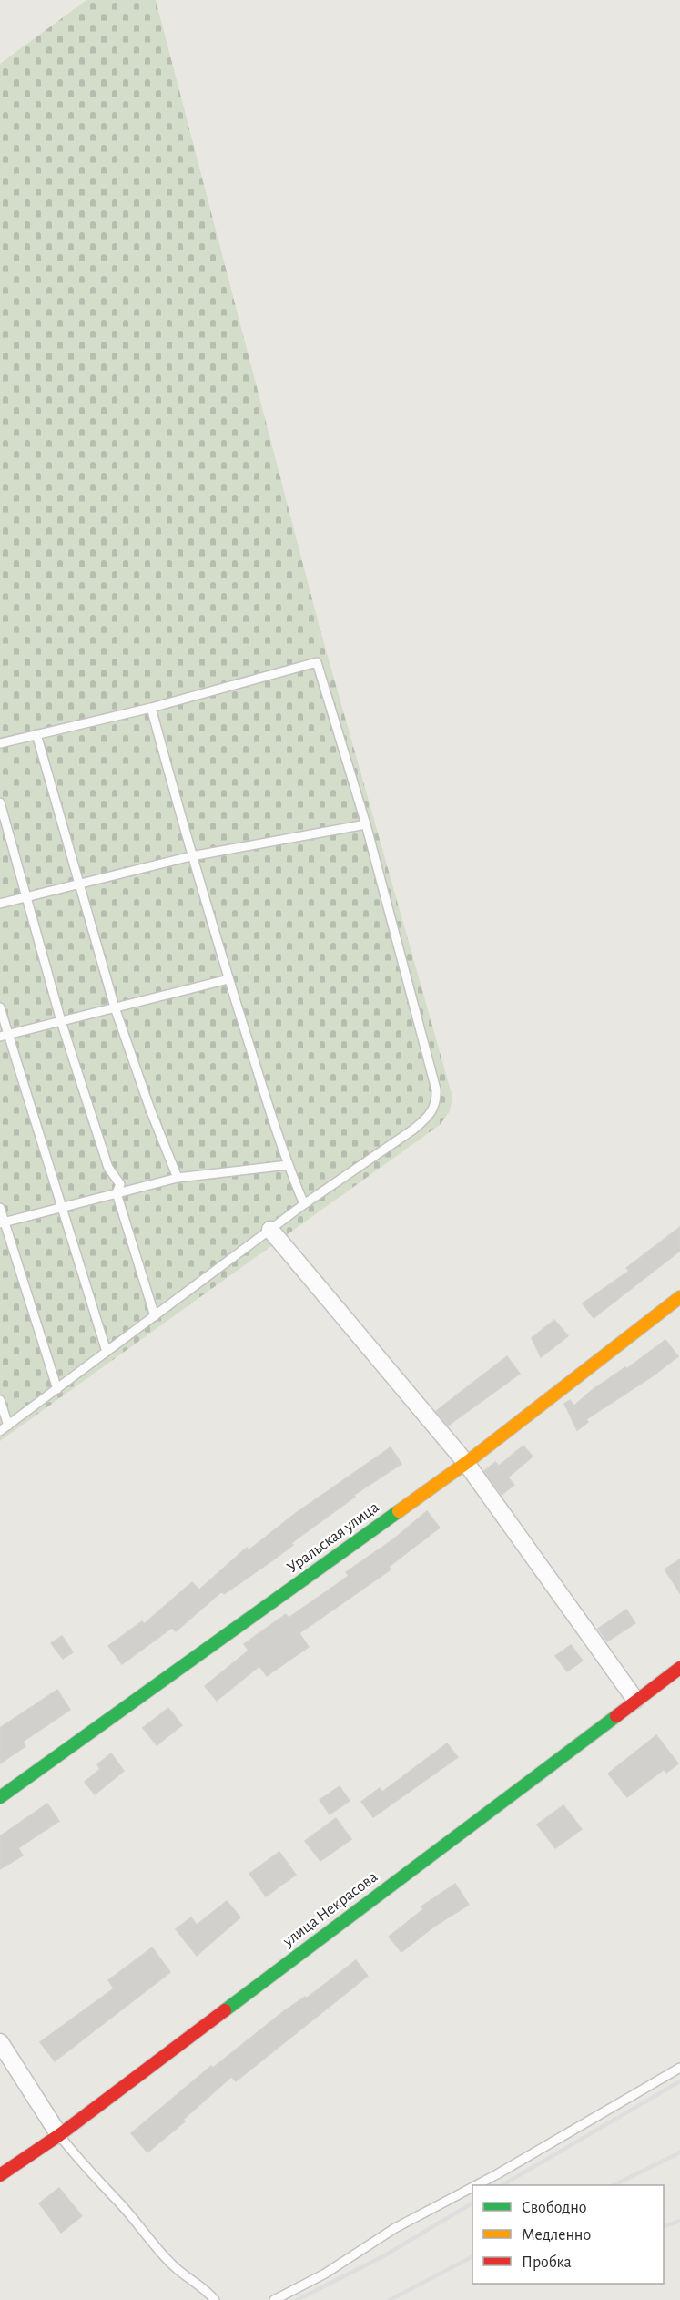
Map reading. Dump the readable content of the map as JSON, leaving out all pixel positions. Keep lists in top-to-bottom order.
{
  "streets": {
    "street": ["Уральская улица", "улица Некрасова"]
  },
  "legend": ["Свободно", "Медленно", "Пробка"]
}
